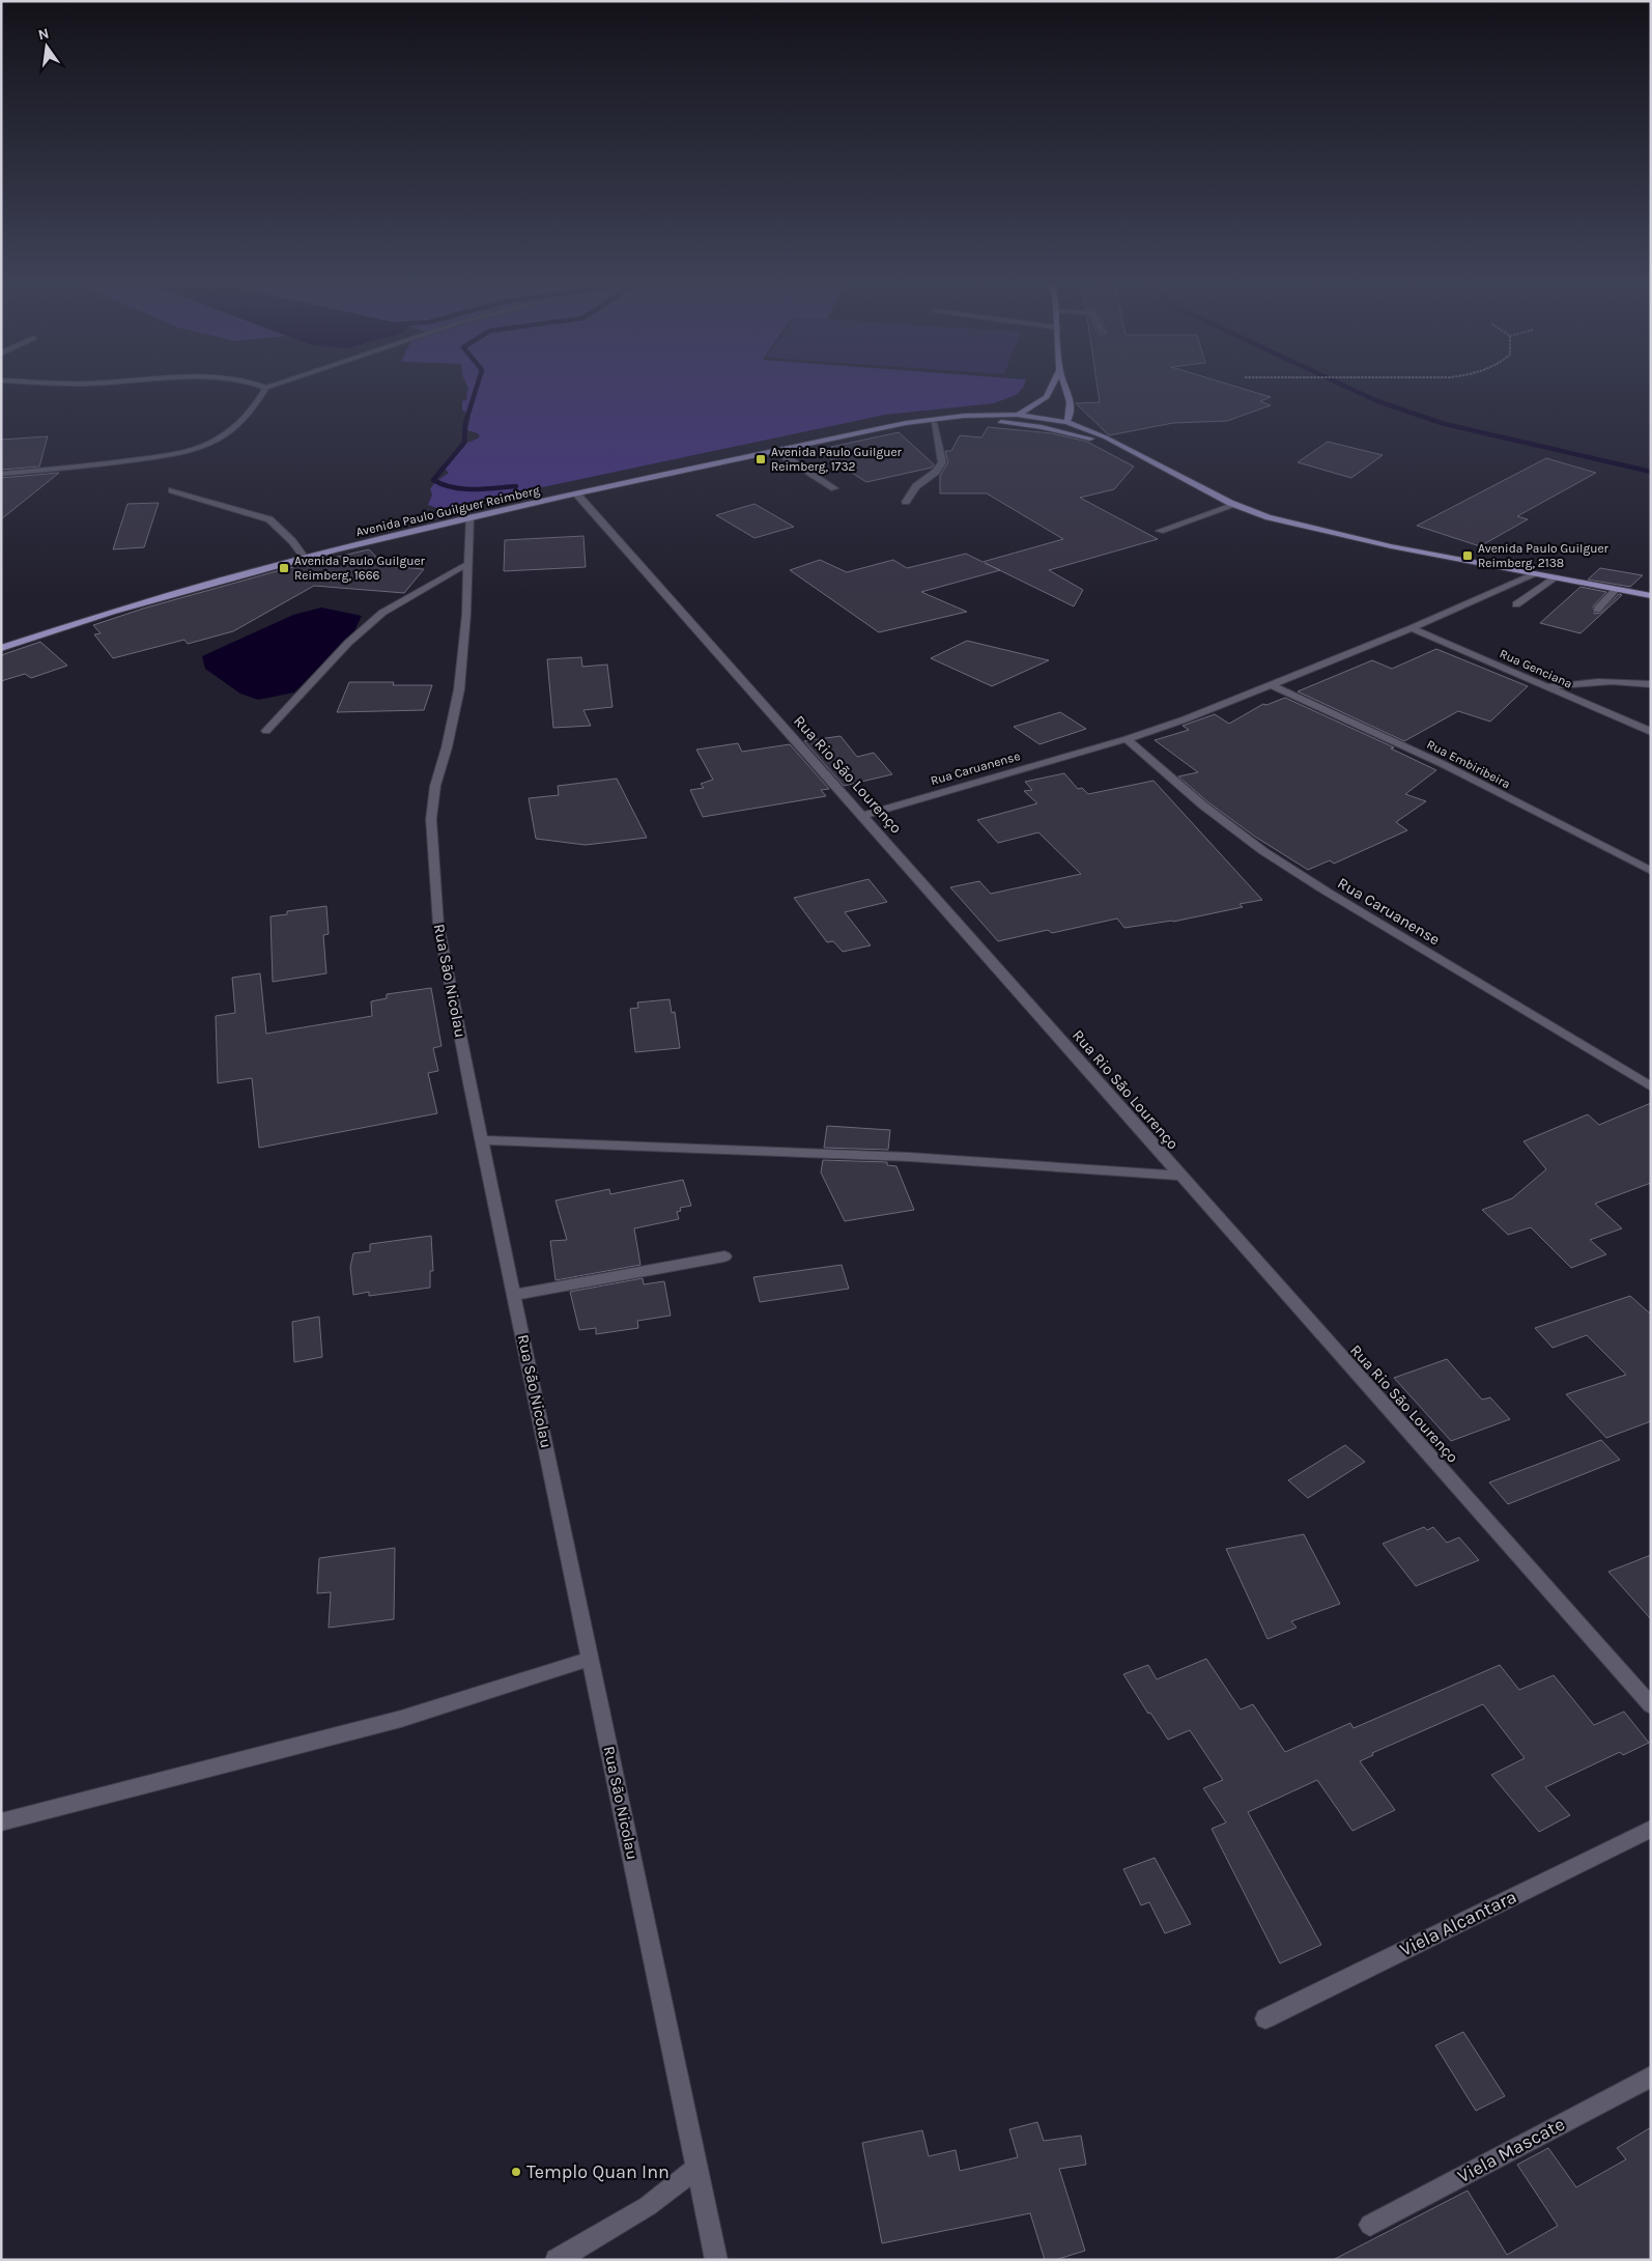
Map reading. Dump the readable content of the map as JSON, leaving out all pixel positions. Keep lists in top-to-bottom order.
{
  "streets": {
    "main road": ["Avenida Paulo Guilguer Reimberg"],
    "street": [
      "Rua Genciana",
      "Rua Embiribeira",
      "Rua Caruanense",
      "Rua Rio São Lourenço",
      "Rua São Nicolau",
      "Viela Alcantara",
      "Viela Mascate"
    ]
  },
  "crossings": [
    ["Avenida Paulo Guilguer Reimberg", "Rua Caruanense"],
    ["Avenida Paulo Guilguer Reimberg", "Rua Rio São Lourenço"],
    ["Avenida Paulo Guilguer Reimberg", "Rua São Nicolau"],
    ["Rua Genciana", "Rua Caruanense"],
    ["Rua Embiribeira", "Rua Caruanense"],
    ["Rua Caruanense", "Rua Rio São Lourenço"]
  ],
  "places": {
    "transit": ["Avenida Paulo Guilguer Reimberg, 1732", "Avenida Paulo Guilguer Reimberg, 2138", "Avenida Paulo Guilguer Reimberg, 1666"],
    "other": ["Templo Quan Inn"]
  },
  "north": "top"
}
